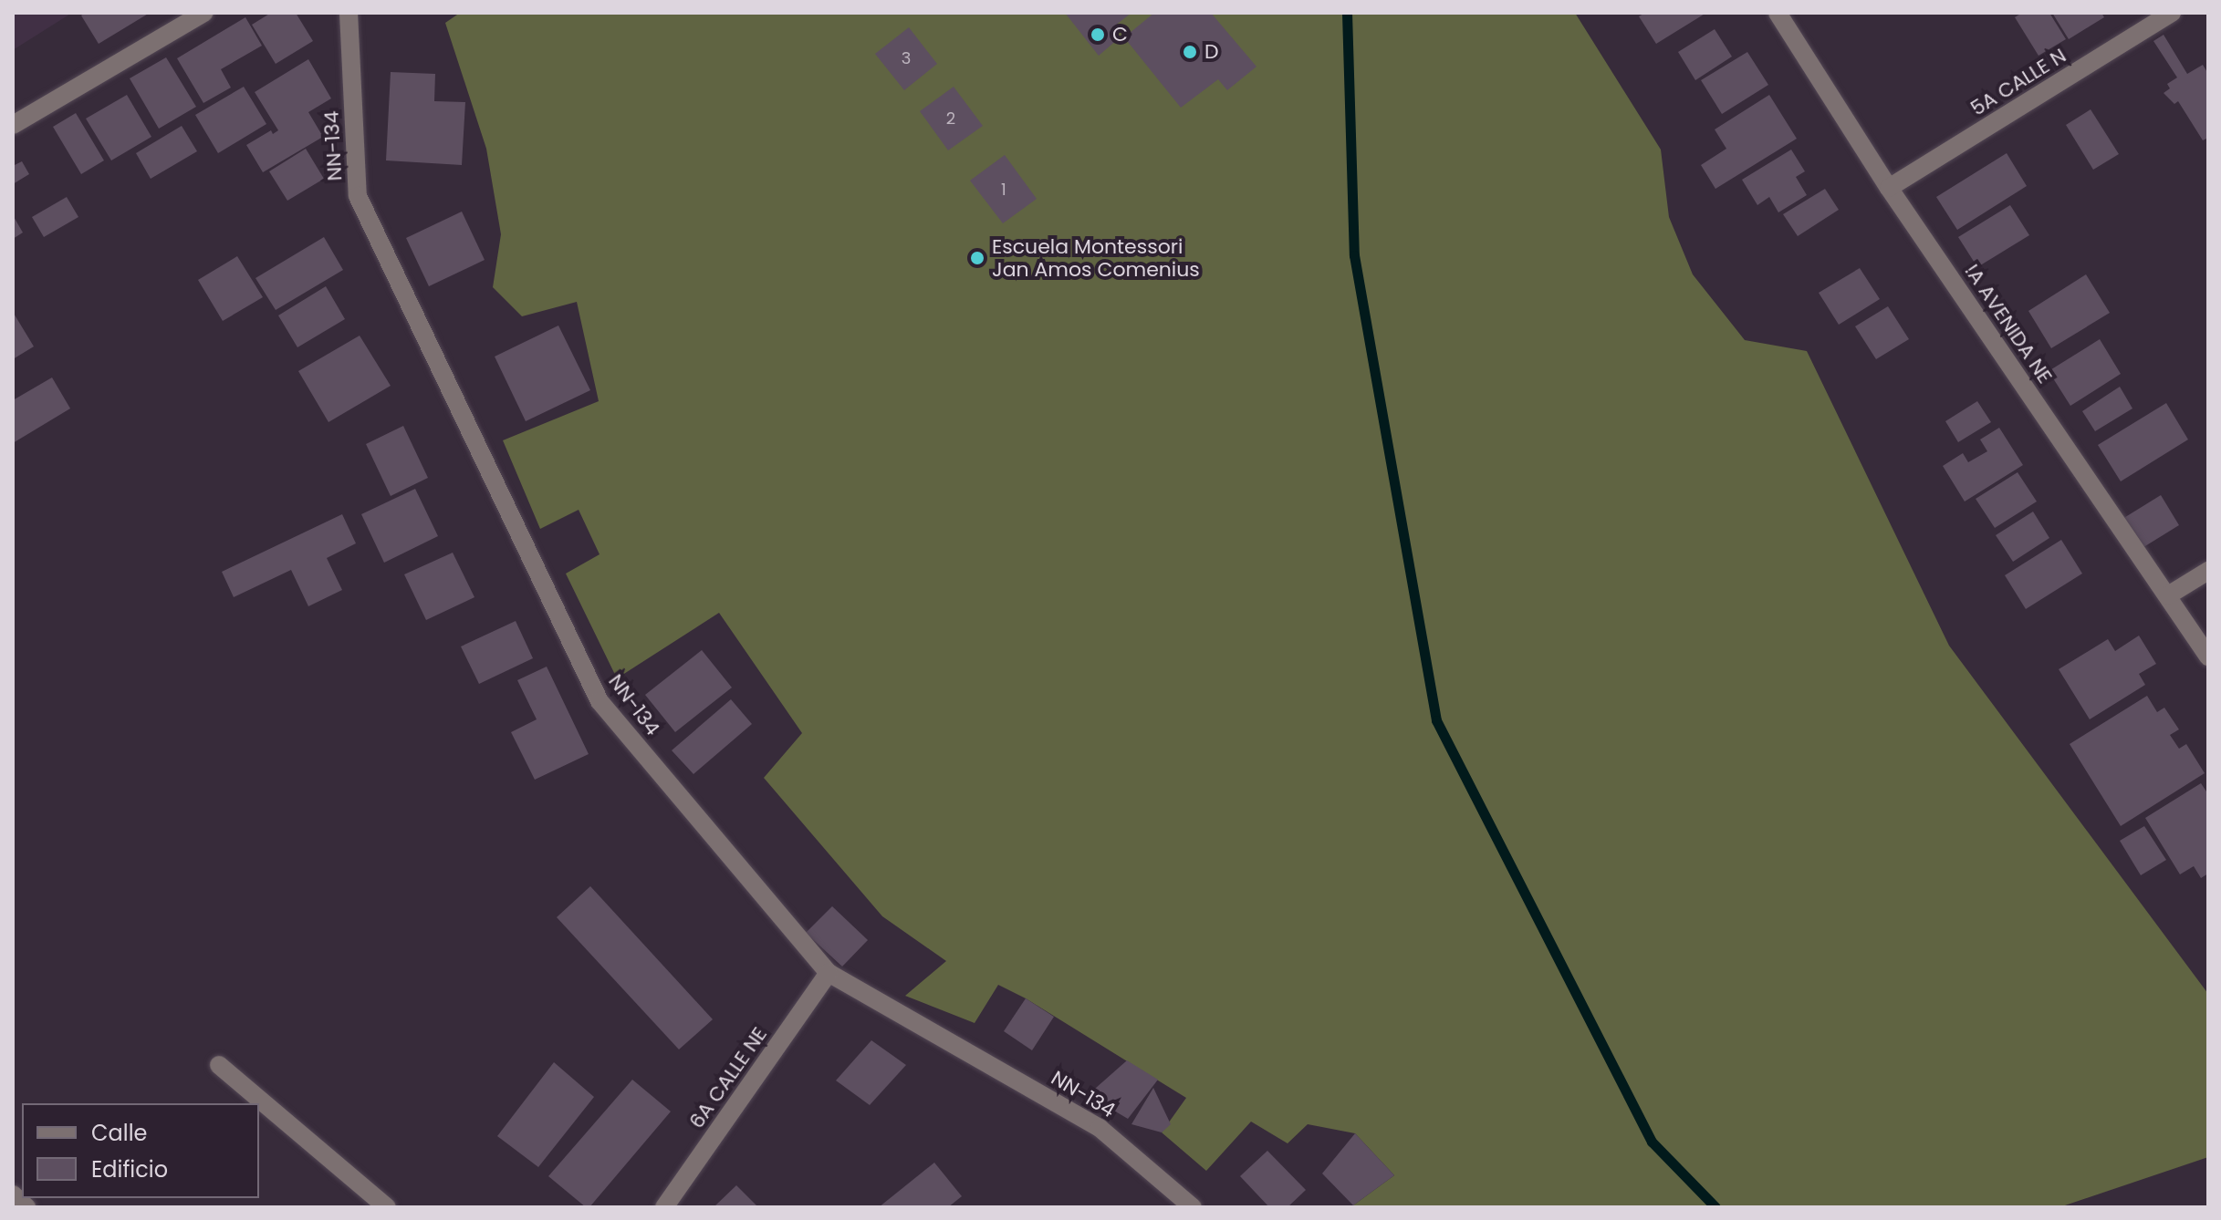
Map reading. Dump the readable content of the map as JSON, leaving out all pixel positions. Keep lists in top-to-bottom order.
{
  "streets": {
    "street": [
      "5A CALLE N",
      "NN-134",
      "!A AVENIDA NE",
      "6A CALLE NE"
    ]
  },
  "crossings": [
    ["5A CALLE N", "!A AVENIDA NE"],
    ["NN-134", "6A CALLE NE"]
  ],
  "places": ["C", "D", "Escuela Montessori Jan Amos Comenius"],
  "house_numbers": ["3", "2", "1"],
  "legend": ["Calle", "Edificio"]
}
